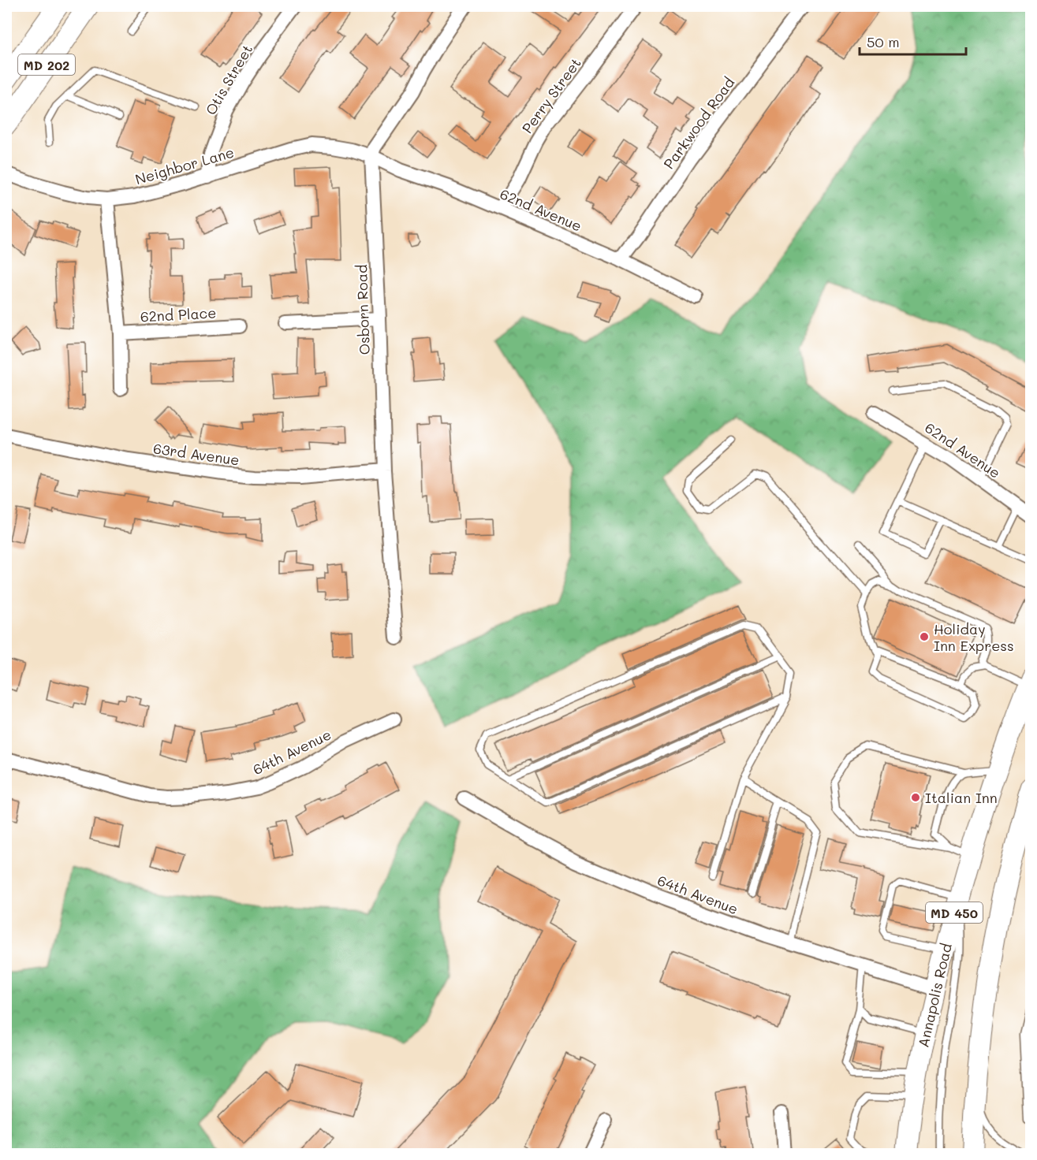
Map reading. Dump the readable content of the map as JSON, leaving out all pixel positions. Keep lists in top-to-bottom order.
{
  "streets": {
    "main road": ["MD 202", "MD 450", "Annapolis Road"],
    "street": [
      "Otis Street",
      "Perry Street",
      "Parkwood Road",
      "Neighbor Lane",
      "62nd Avenue",
      "Osborn Road",
      "62nd Place",
      "63rd Avenue",
      "64th Avenue"
    ]
  },
  "crossings": [
    ["Otis Street", "Neighbor Lane"],
    ["Perry Street", "62nd Avenue"],
    ["Parkwood Road", "62nd Avenue"],
    ["Neighbor Lane", "62nd Avenue"],
    ["Neighbor Lane", "Osborn Road"],
    ["62nd Avenue", "Osborn Road"],
    ["Osborn Road", "63rd Avenue"],
    ["64th Avenue", "Annapolis Road"]
  ],
  "places": ["Holiday Inn Express", "Italian Inn"],
  "scale_bar": "50 m"
}
